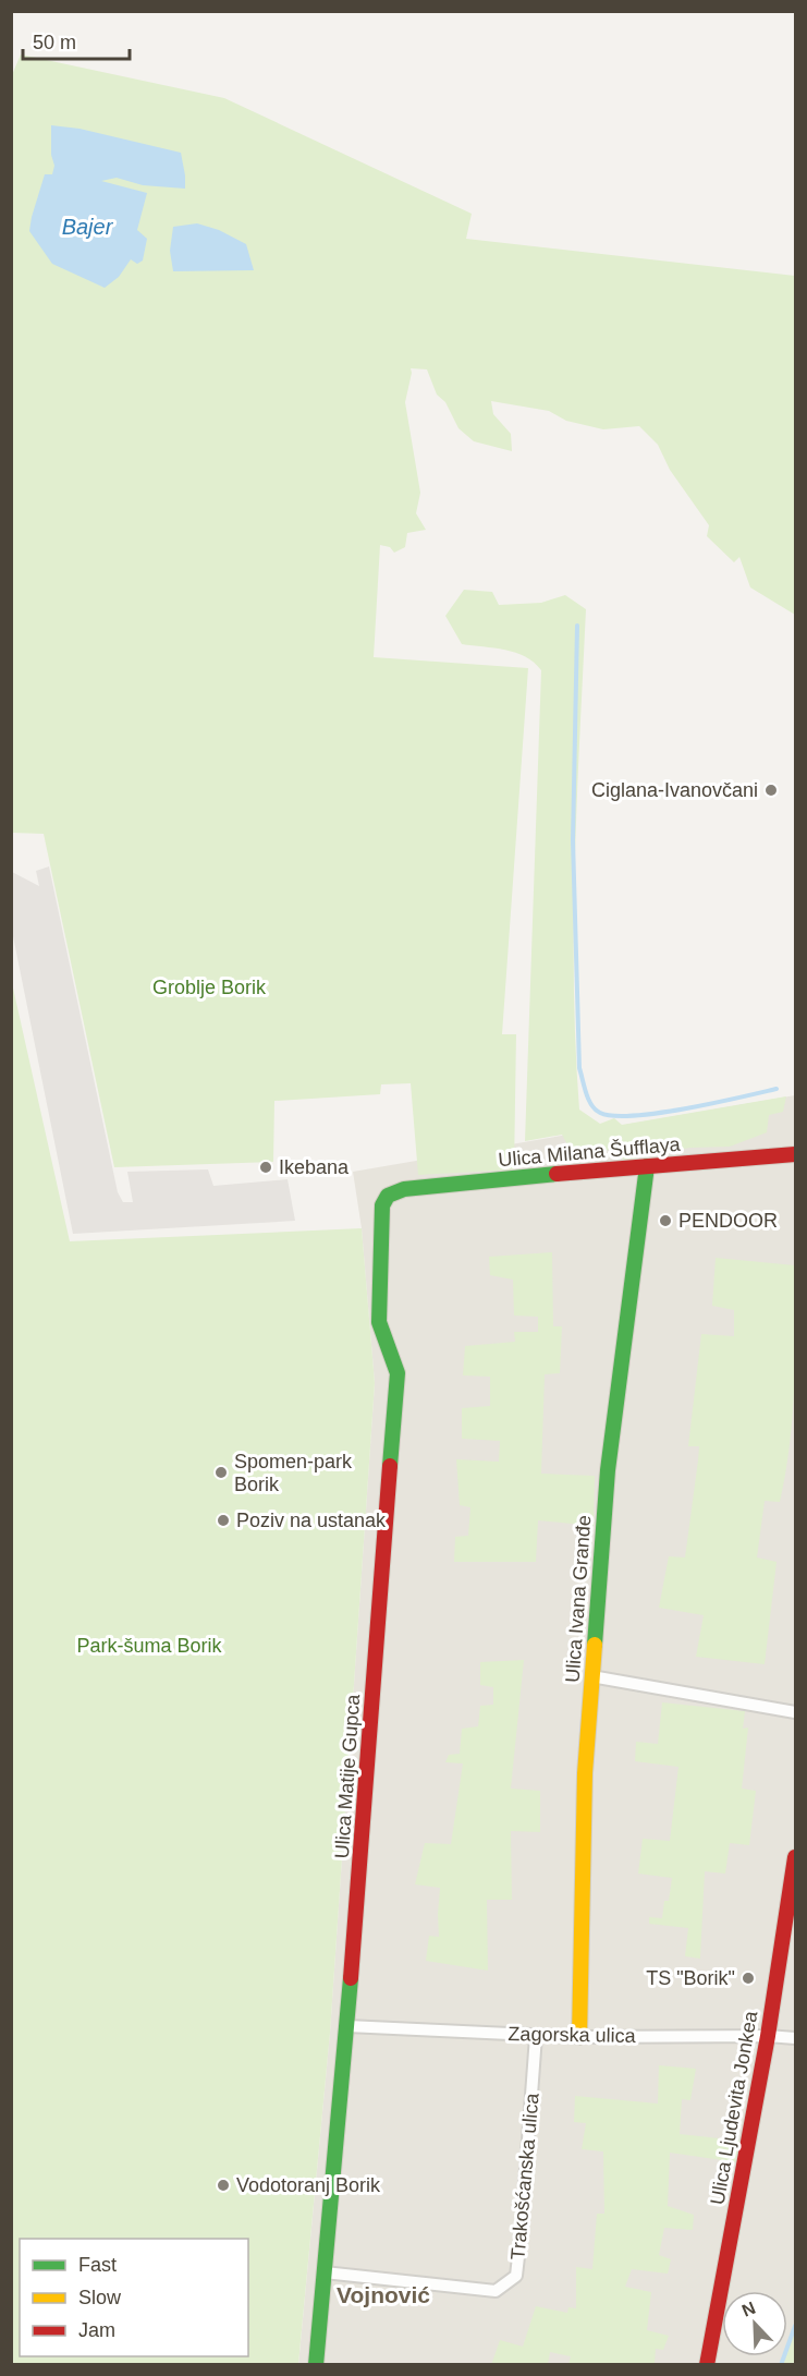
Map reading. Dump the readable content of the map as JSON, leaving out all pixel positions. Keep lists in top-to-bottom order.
{
  "streets": {
    "street": [
      "Ulica Milana Šufflaya",
      "Ulica Ivana Granđe",
      "Ulica Matije Gupca",
      "Zagorska ulica",
      "Ulica Ljudevita Jonkea",
      "Trakošćanska ulica"
    ]
  },
  "crossings": [
    ["Ulica Milana Šufflaya", "Ulica Ivana Granđe"],
    ["Ulica Milana Šufflaya", "Ulica Matije Gupca"],
    ["Ulica Ivana Granđe", "Zagorska ulica"],
    ["Ulica Matije Gupca", "Zagorska ulica"],
    ["Ulica Matije Gupca", "Trakošćanska ulica"],
    ["Zagorska ulica", "Ulica Ljudevita Jonkea"],
    ["Zagorska ulica", "Trakošćanska ulica"]
  ],
  "districts": ["Vojnović"],
  "water": ["Bajer"],
  "parks": ["Groblje Borik", "Park-šuma Borik"],
  "places": [
    "Ciglana-Ivanovčani",
    "Ikebana",
    "PENDOOR",
    "Spomen-park Borik",
    "Poziv na ustanak",
    "TS \"Borik\"",
    "Vodotoranj Borik"
  ],
  "legend": ["Fast", "Slow", "Jam"],
  "scale_bar": "50 m",
  "north": "top left"
}
